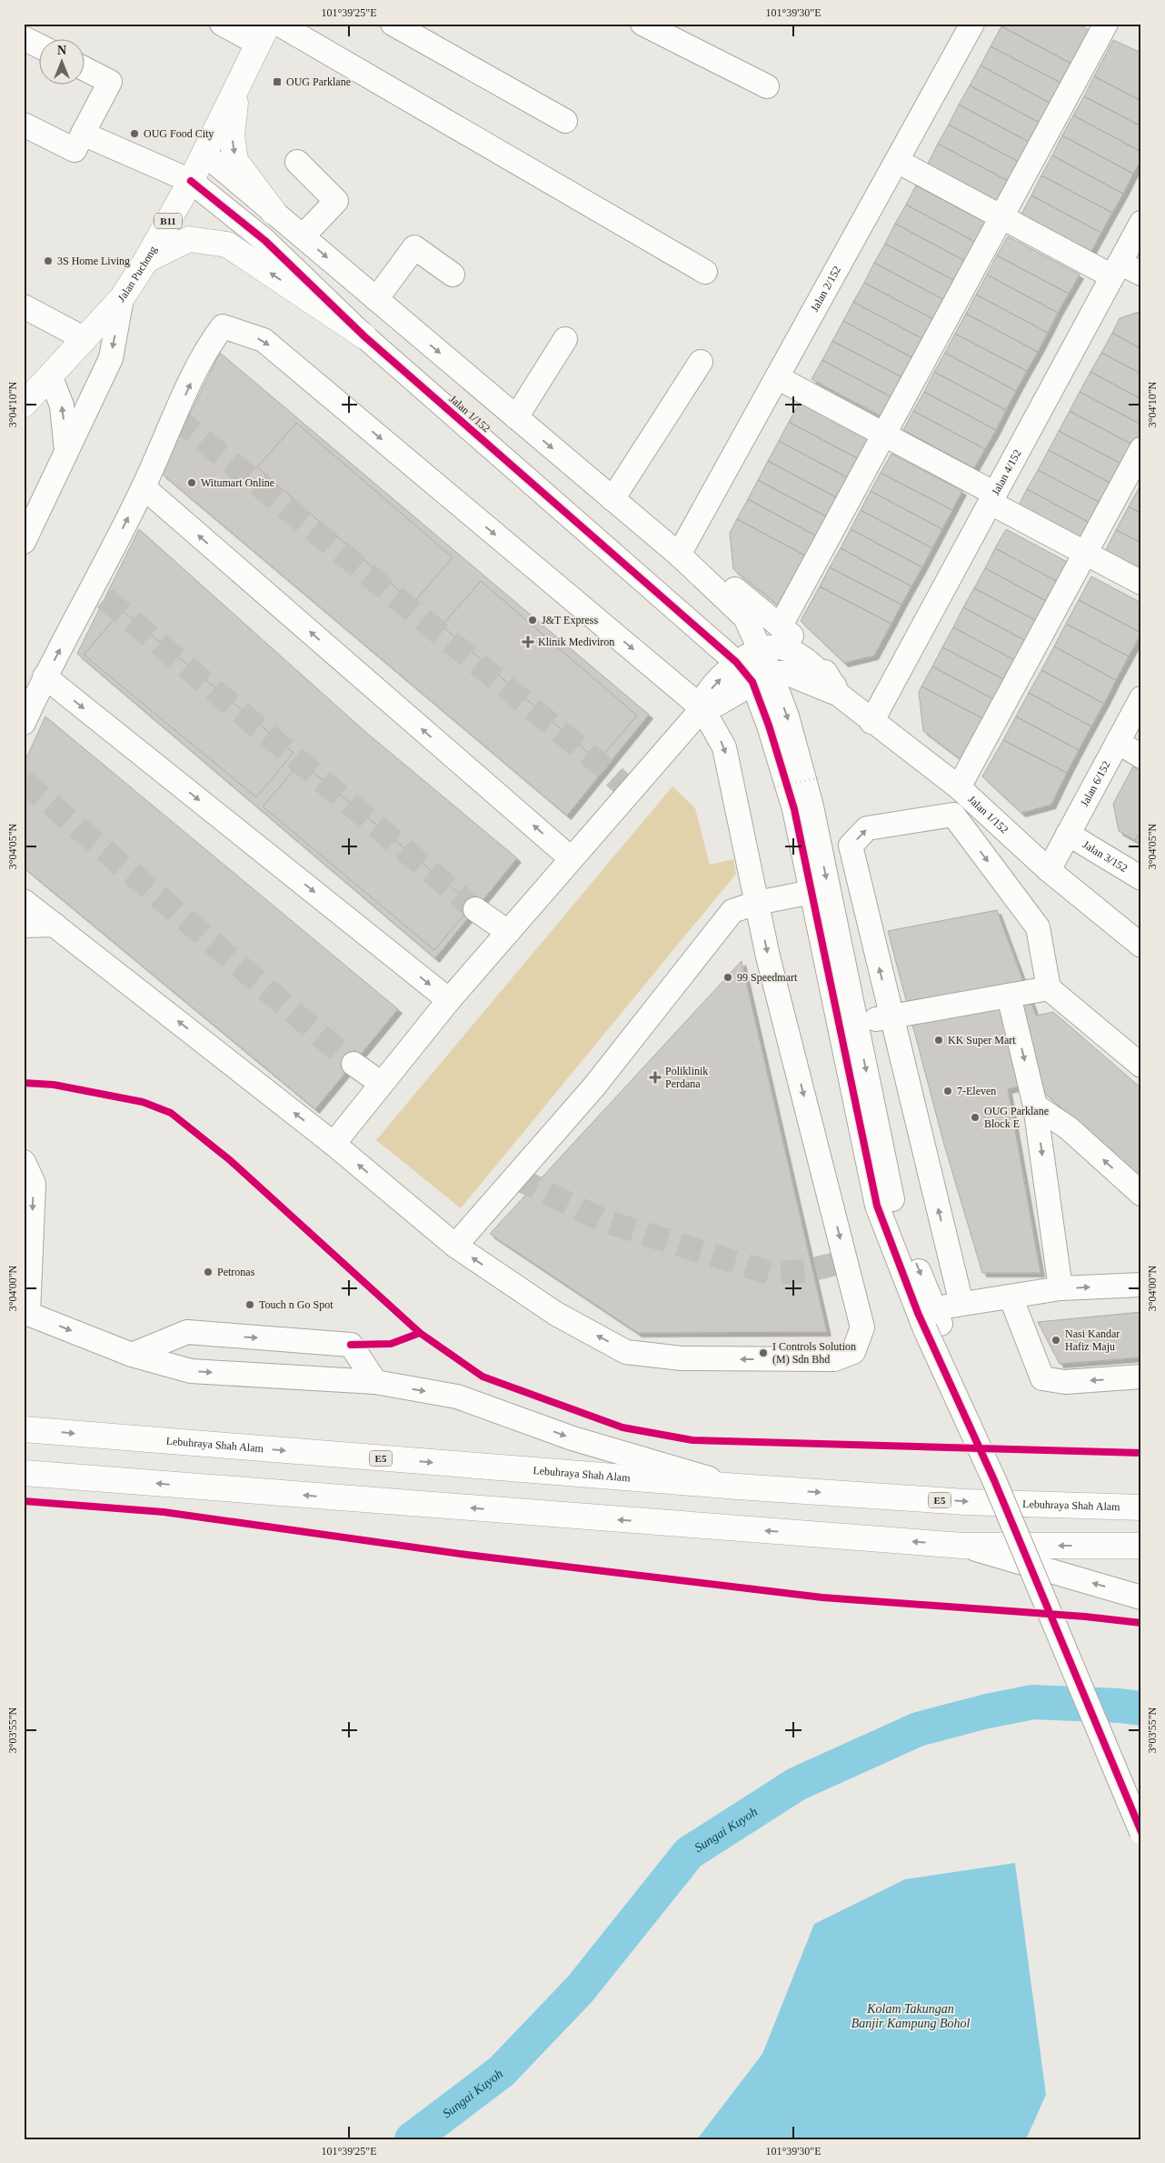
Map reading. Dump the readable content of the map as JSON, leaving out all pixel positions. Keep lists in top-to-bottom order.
{
  "streets": {
    "main road": [
      "B11",
      "Jalan Puchong",
      "Lebuhraya Shah Alam",
      "E5"
    ],
    "street": [
      "Jalan 2/152",
      "Jalan 1/152",
      "Jalan 4/152",
      "Jalan 6/152",
      "Jalan 3/152"
    ]
  },
  "crossings": [
    ["Jalan Puchong", "Jalan 1/152"],
    ["Jalan 1/152", "Jalan 4/152"],
    ["Jalan 1/152", "Jalan 6/152"],
    ["Jalan 6/152", "Jalan 3/152"]
  ],
  "water": ["Sungai Kuyoh", "Kolam Takungan Banjir Kampung Bohol"],
  "places": {
    "transit": ["OUG Parklane"],
    "other": [
      "OUG Food City",
      "3S Home Living",
      "Witumart Online",
      "J&T Express",
      "99 Speedmart",
      "KK Super Mart",
      "7-Eleven",
      "OUG Parklane Block E",
      "Petronas",
      "Touch n Go Spot",
      "Nasi Kandar Hafiz Maju",
      "I Controls Solution (M) Sdn Bhd"
    ],
    "health": ["Klinik Mediviron", "Poliklinik Perdana"]
  },
  "north": "top",
  "coordinates": [
    "101°39'25\"E",
    "101°39'30\"E",
    "3°04'10\"N",
    "3°04'05\"N",
    "3°04'00\"N",
    "3°03'55\"N"
  ]
}
